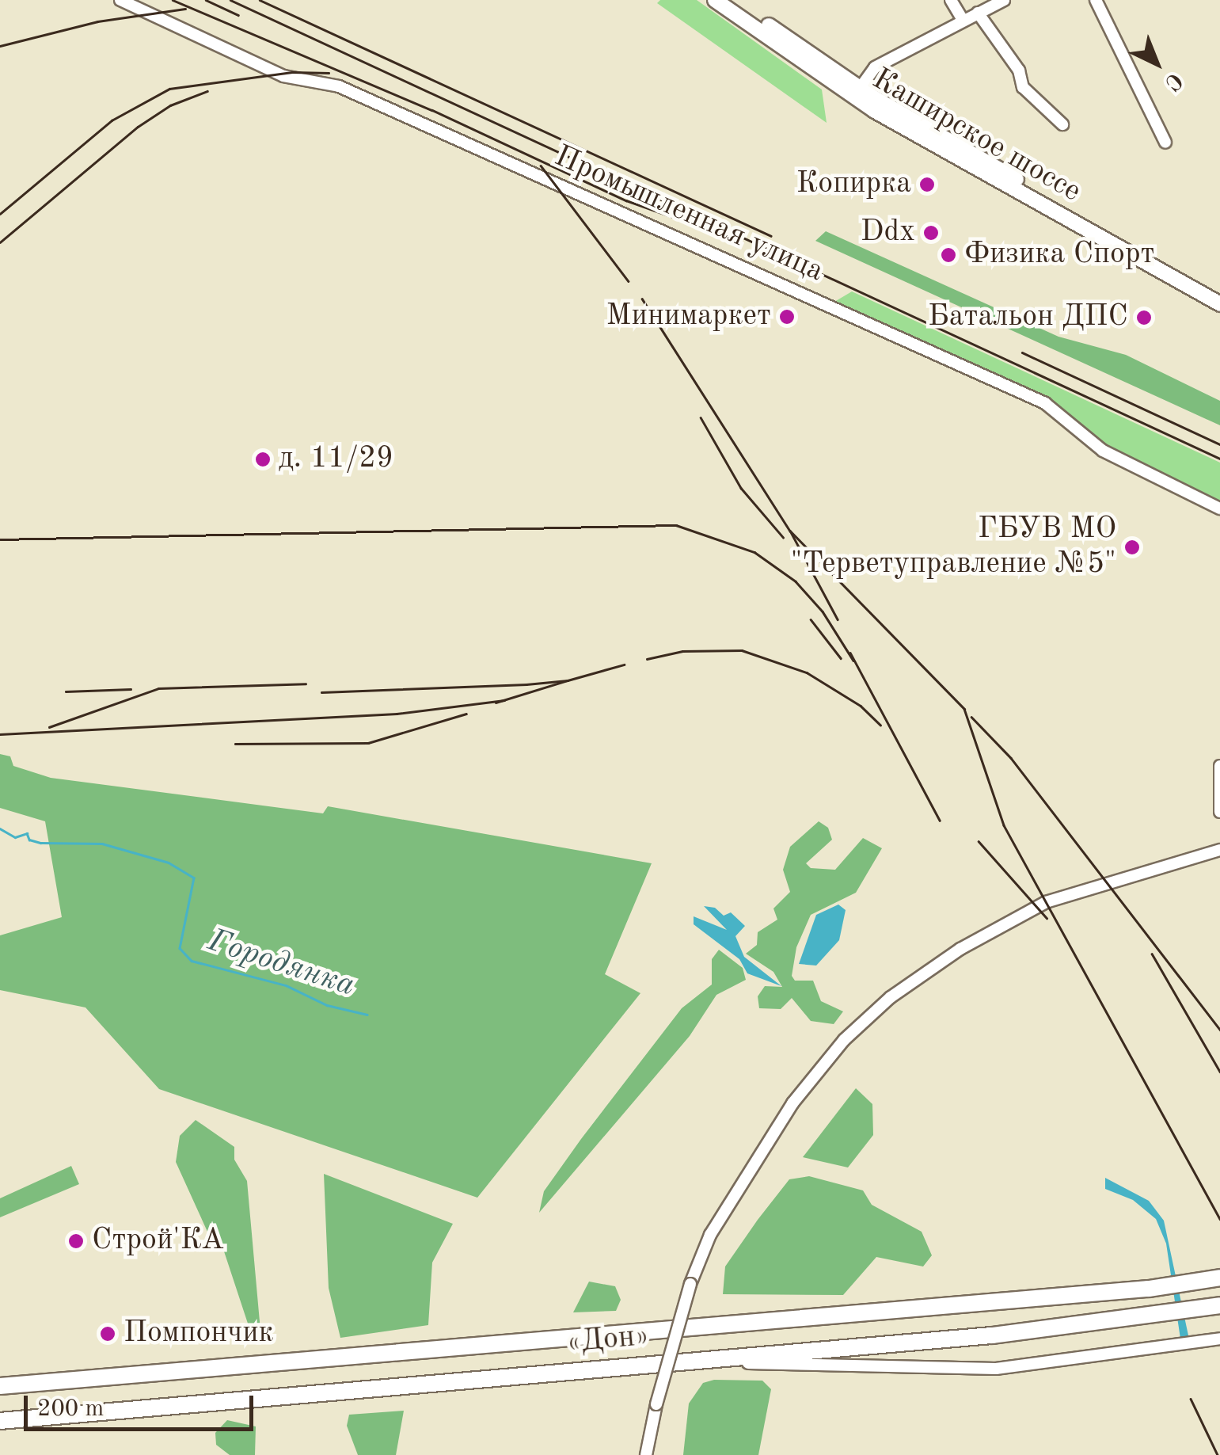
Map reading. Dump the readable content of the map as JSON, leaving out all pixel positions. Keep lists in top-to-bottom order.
{
  "streets": {
    "highway": ["«Дон»"],
    "main road": ["Каширское шоссе"],
    "street": ["Промышленная улица"]
  },
  "water": ["Городянка"],
  "places": [
    "Копирка",
    "Ddx",
    "Физика Спорт",
    "Минимаркет",
    "Батальон ДПС",
    "д. 11/29",
    "ГБУВ МО \"Терветуправление №5\"",
    "Строй'КА",
    "Помпончик"
  ],
  "scale_bar": "200 m",
  "north": "bottom right"
}
